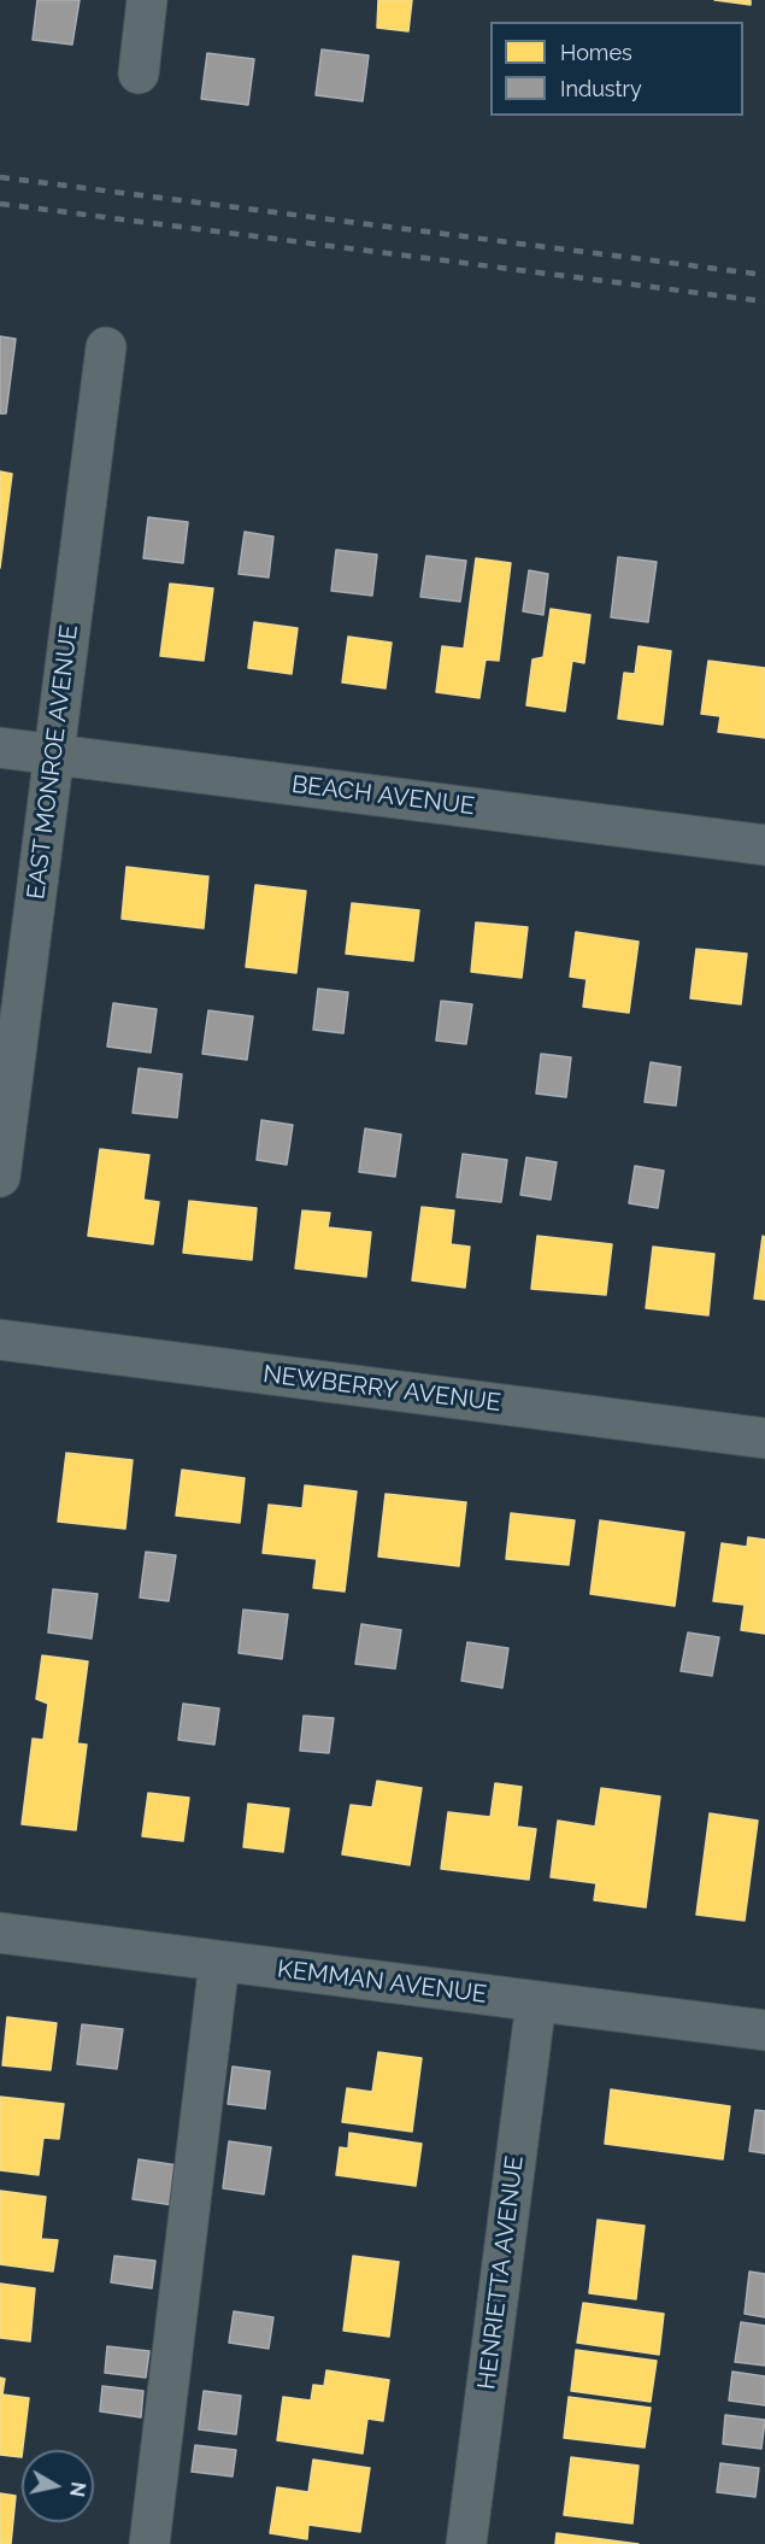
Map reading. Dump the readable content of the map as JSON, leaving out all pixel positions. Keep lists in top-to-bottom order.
{
  "streets": {
    "street": [
      "EAST MONROE AVENUE",
      "BEACH AVENUE",
      "NEWBERRY AVENUE",
      "KEMMAN AVENUE",
      "HENRIETTA AVENUE"
    ]
  },
  "crossings": [
    ["EAST MONROE AVENUE", "BEACH AVENUE"],
    ["KEMMAN AVENUE", "HENRIETTA AVENUE"]
  ],
  "legend": ["Homes", "Industry"],
  "north": "right"
}
